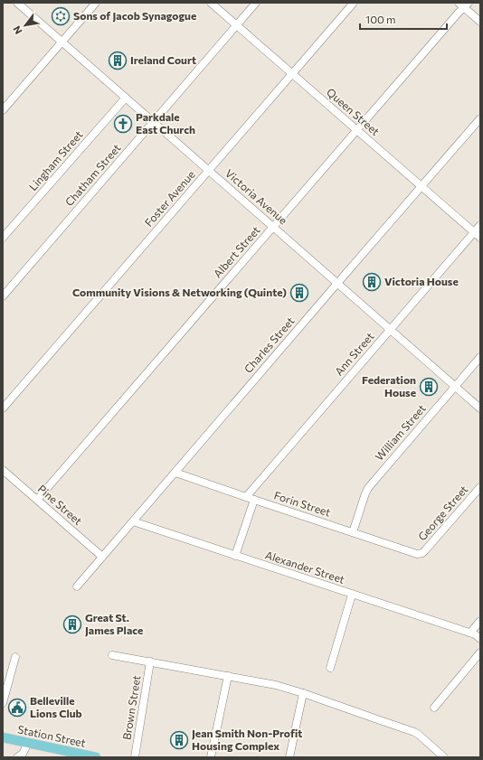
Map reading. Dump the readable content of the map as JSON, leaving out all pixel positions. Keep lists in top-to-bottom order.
{
  "streets": {
    "main road": ["Station Street"],
    "street": [
      "Queen Street",
      "Lingham Street",
      "Chatham Street",
      "Victoria Avenue",
      "Foster Avenue",
      "Albert Street",
      "Charles Street",
      "Ann Street",
      "William Street",
      "Forin Street",
      "Pine Street",
      "George Street",
      "Alexander Street",
      "Brown Street"
    ]
  },
  "crossings": [
    ["Queen Street", "Chatham Street"],
    ["Queen Street", "Foster Avenue"],
    ["Queen Street", "Albert Street"],
    ["Queen Street", "Charles Street"],
    ["Queen Street", "Ann Street"],
    ["Lingham Street", "Victoria Avenue"],
    ["Chatham Street", "Victoria Avenue"],
    ["Victoria Avenue", "Foster Avenue"],
    ["Victoria Avenue", "Albert Street"],
    ["Victoria Avenue", "Charles Street"],
    ["Victoria Avenue", "Ann Street"],
    ["Victoria Avenue", "William Street"],
    ["Albert Street", "Pine Street"],
    ["Charles Street", "Forin Street"],
    ["Charles Street", "Pine Street"],
    ["Charles Street", "Alexander Street"],
    ["Ann Street", "Forin Street"],
    ["William Street", "Forin Street"],
    ["Forin Street", "George Street"]
  ],
  "places": {
    "synagogue": ["Sons of Jacob Synagogue"],
    "building": [
      "Ireland Court",
      "Victoria House",
      "Community Visions & Networking (Quinte)",
      "Federation House",
      "Great St. James Place",
      "Jean Smith Non-Profit Housing Complex"
    ],
    "church": ["Parkdale East Church"],
    "public building": ["Belleville Lions Club"]
  },
  "scale_bar": "100 m",
  "north": "bottom left"
}
